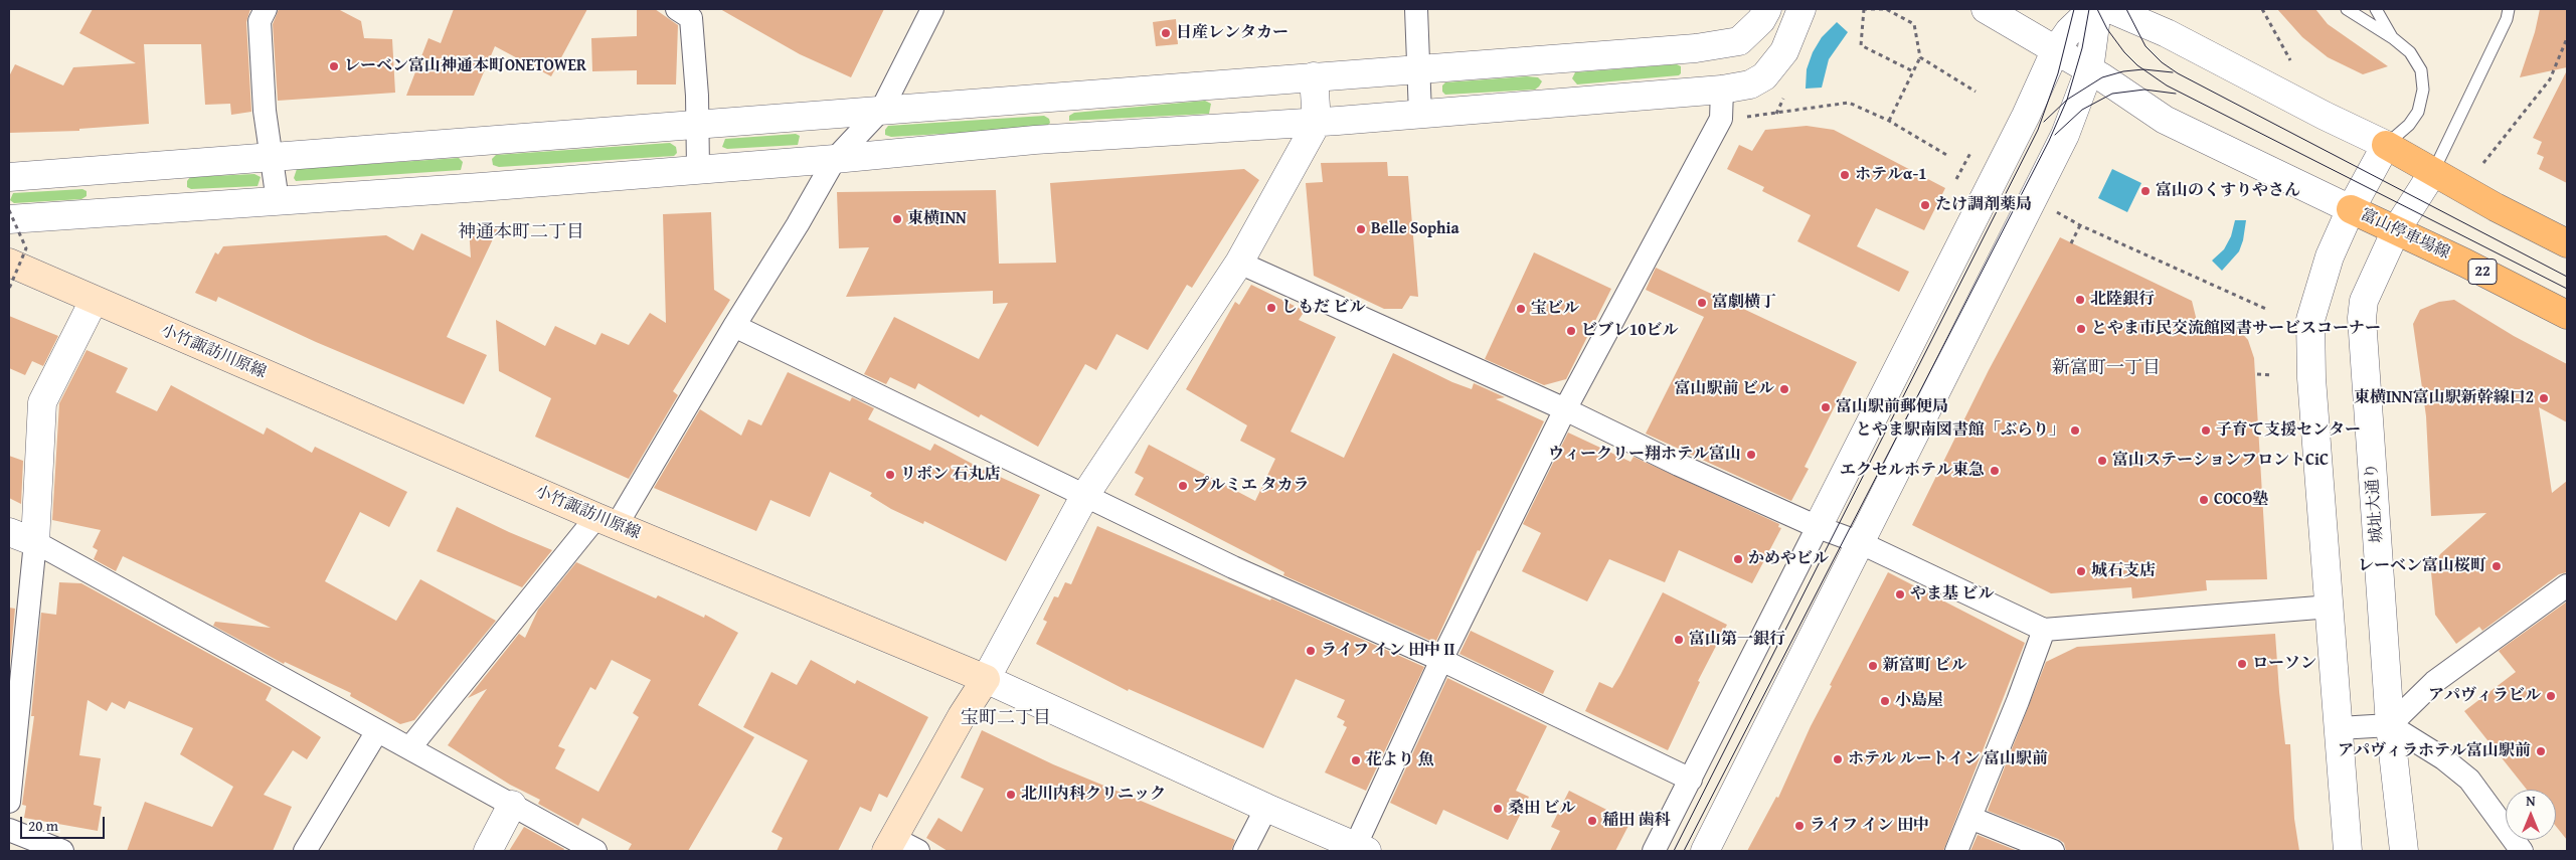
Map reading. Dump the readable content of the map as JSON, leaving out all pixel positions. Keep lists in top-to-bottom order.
{
  "streets": {
    "main road": ["富山停車場線", "22", "小竹諏訪川原線"],
    "street": ["城址大通り"]
  },
  "crossings": [
    ["富山停車場線", "城址大通り"]
  ],
  "districts": ["神通本町二丁目", "新富町一丁目", "宝町二丁目"],
  "places": [
    "日産レンタカー",
    "レーベン富山神通本町ONETOWER",
    "ホテルα-1",
    "富山のくすりやさん",
    "たけ調剤薬局",
    "東横INN",
    "Belle Sophia",
    "北陸銀行",
    "富劇横丁",
    "しもだ ビル",
    "宝ビル",
    "とやま市民交流館図書サービスコーナー",
    "ビブレ10ビル",
    "富山駅前 ビル",
    "東横INN富山駅新幹線口2",
    "富山駅前郵便局",
    "とやま駅南図書館「ぶらり」",
    "子育て支援センター",
    "ウィークリー翔ホテル富山",
    "富山ステーションフロントCiC",
    "エクセルホテル東急",
    "リボン 石丸店",
    "プルミエ タカラ",
    "COCO塾",
    "かめやビル",
    "レーベン富山桜町",
    "城石支店",
    "やま基 ビル",
    "富山第一銀行",
    "ライフ イン 田中 II",
    "ローソン",
    "新富町 ビル",
    "アパヴィラビル",
    "小島屋",
    "アパヴィラホテル富山駅前",
    "ホテル ルートイン 富山駅前",
    "花より 魚",
    "北川内科クリニック",
    "桑田 ビル",
    "稲田 歯科",
    "ライフ イン 田中"
  ],
  "scale_bar": "20 m",
  "north": "top"
}
